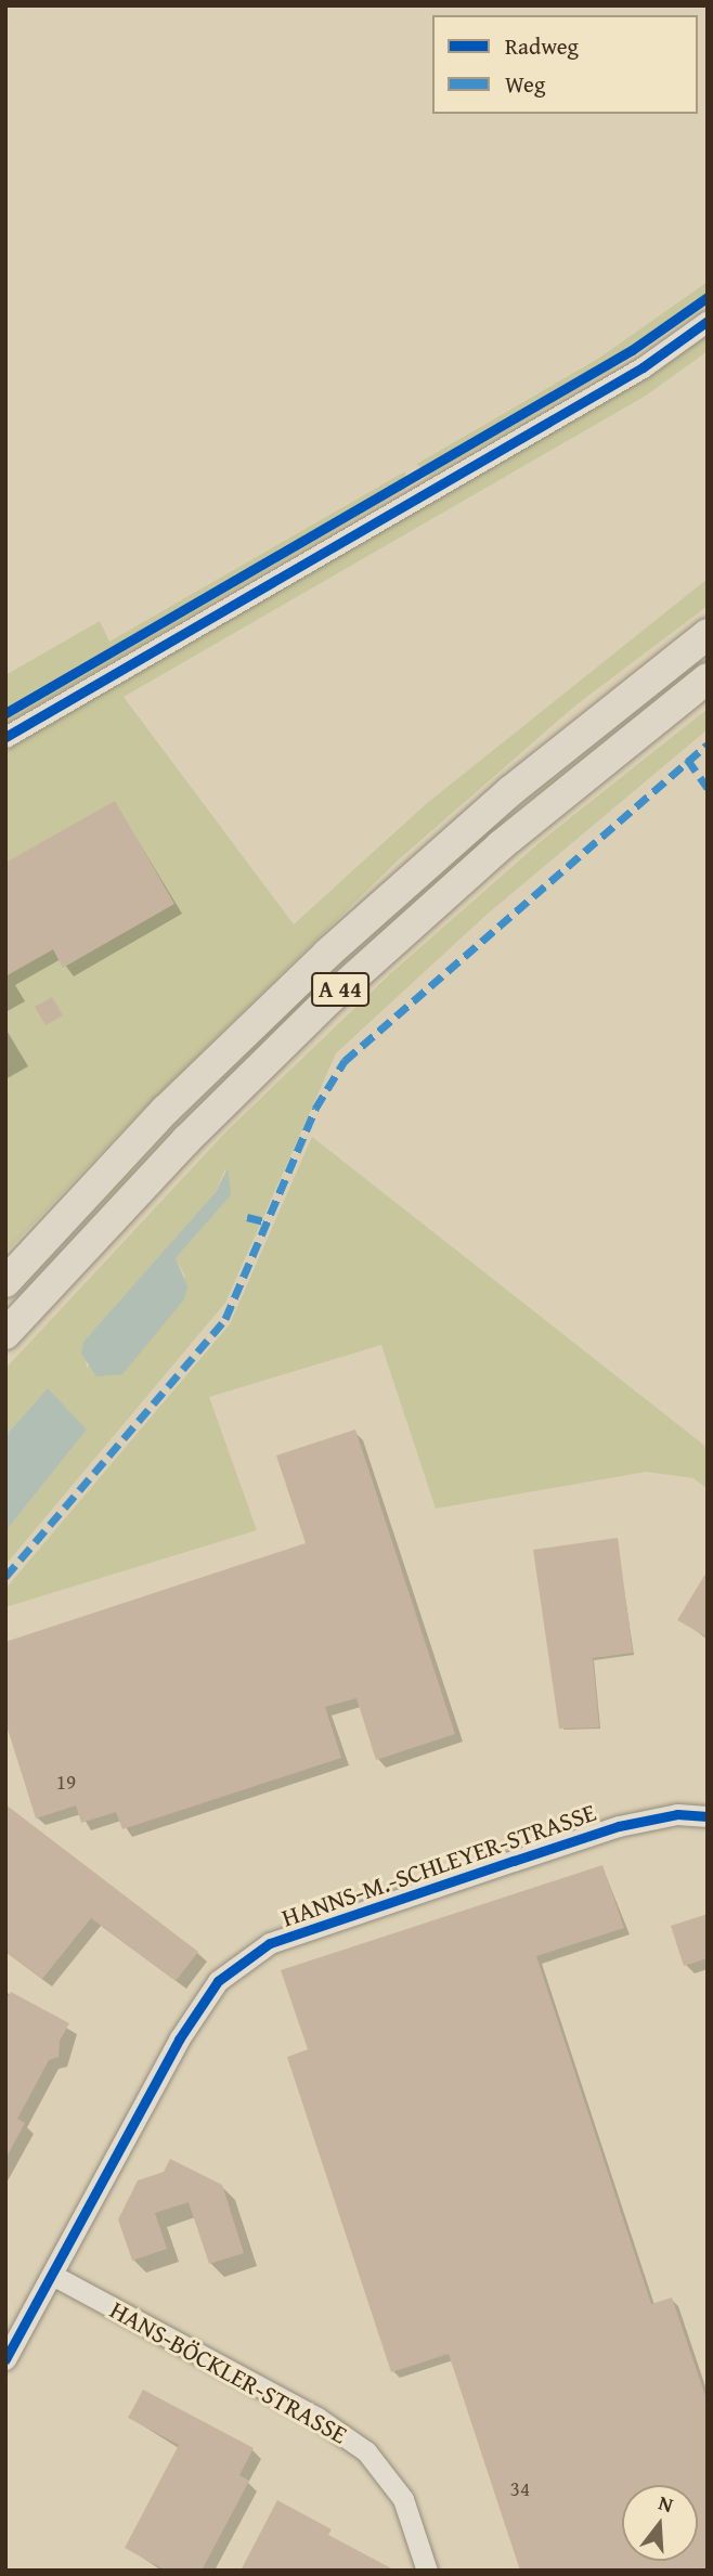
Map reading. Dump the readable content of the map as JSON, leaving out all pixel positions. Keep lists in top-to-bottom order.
{
  "streets": {
    "highway": ["A 44"],
    "street": ["HANNS-M.-SCHLEYER-STRASSE", "HANS-BÖCKLER-STRASSE"]
  },
  "crossings": [
    ["HANNS-M.-SCHLEYER-STRASSE", "HANS-BÖCKLER-STRASSE"]
  ],
  "house_numbers": ["19", "34"],
  "legend": ["Radweg", "Weg"],
  "north": "top"
}
